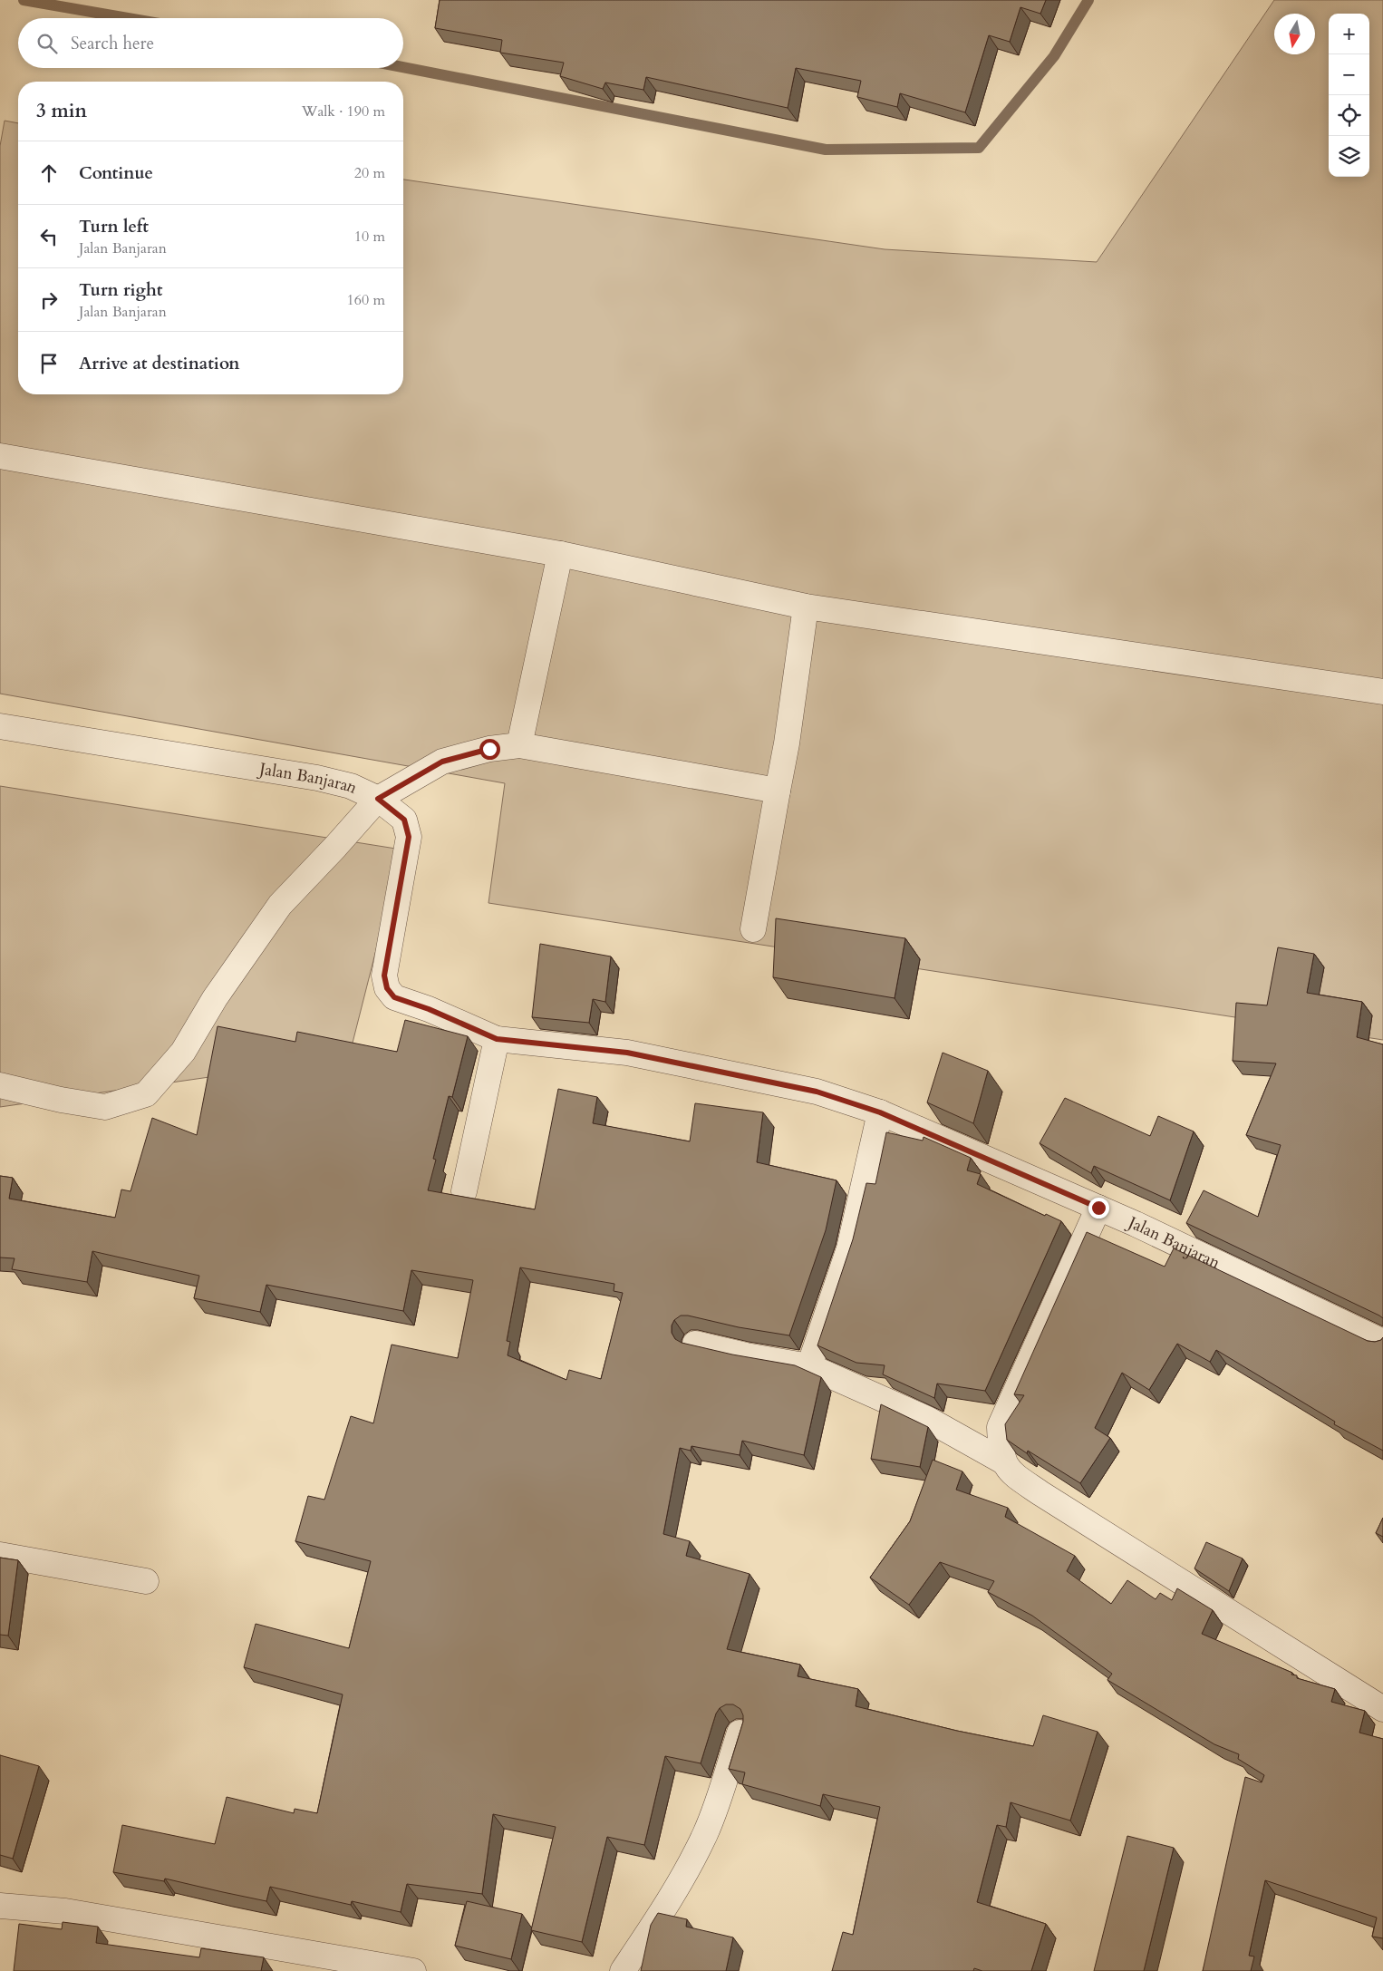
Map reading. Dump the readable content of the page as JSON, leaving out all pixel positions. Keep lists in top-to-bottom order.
{
  "streets": {
    "street": ["Jalan Banjaran"]
  },
  "north": "bottom",
  "page": {
    "map_buttons": ["+", "−"],
    "search": "Search here",
    "heading": ["3 min", "Walk · 190 m"],
    "list": [
      ["Continue", "20 m"],
      ["Turn left", "Jalan Banjaran", "10 m"],
      ["Turn right", "Jalan Banjaran", "160 m"],
      "Arrive at destination"
    ]
  }
}
